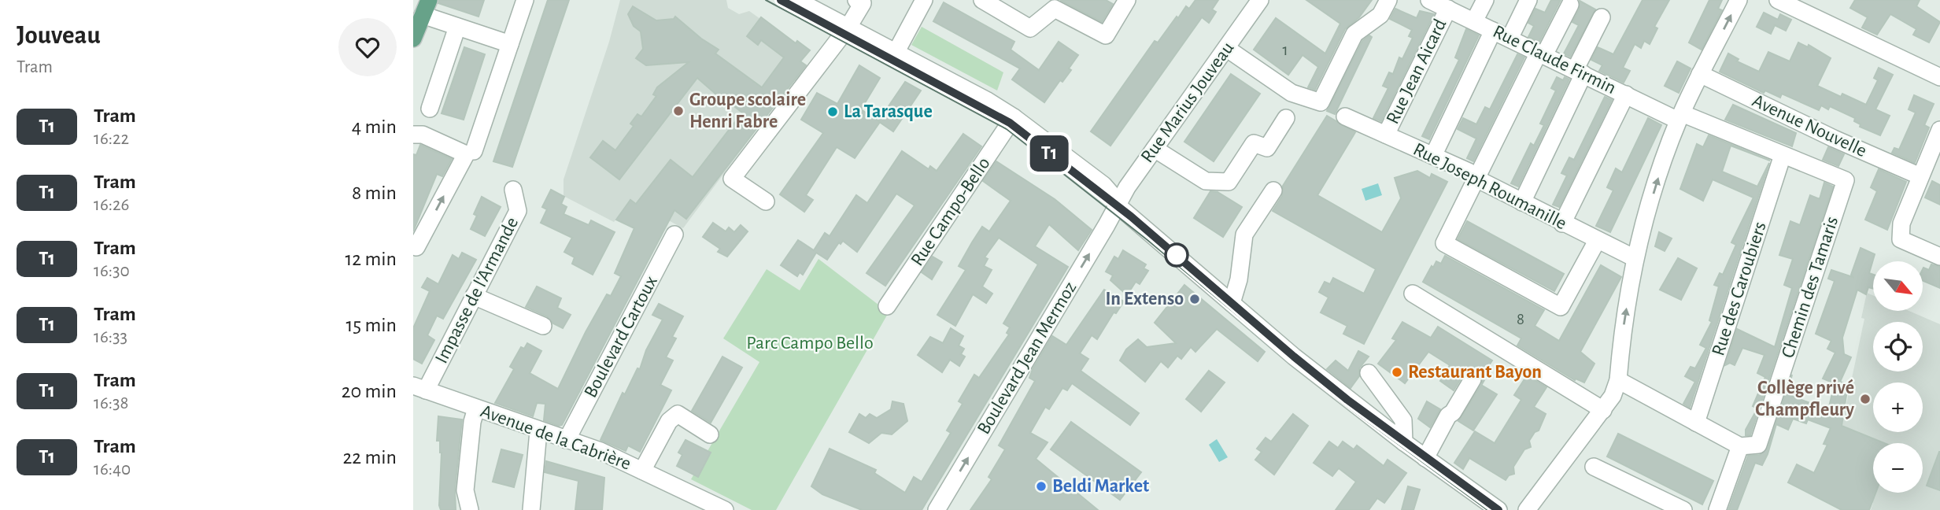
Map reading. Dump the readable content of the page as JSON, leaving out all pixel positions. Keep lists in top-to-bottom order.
{
  "streets": {
    "street": [
      "Rue Claude Firmin",
      "Rue Jean Aicard",
      "Rue Marius Jouveau",
      "Avenue Nouvelle",
      "Rue Joseph Roumanille",
      "Rue Campo-Bello",
      "Chemin des Tamaris",
      "Rue des Caroubiers",
      "Impasse de l'Armande",
      "Boulevard Cartoux",
      "Boulevard Jean Mermoz",
      "Avenue de la Cabrière"
    ]
  },
  "crossings": [
    ["Rue Claude Firmin", "Rue Jean Aicard"],
    ["Rue Claude Firmin", "Chemin des Tamaris"],
    ["Rue Jean Aicard", "Rue Joseph Roumanille"],
    ["Rue Marius Jouveau", "Boulevard Jean Mermoz"],
    ["Chemin des Tamaris", "Rue des Caroubiers"],
    ["Impasse de l'Armande", "Avenue de la Cabrière"],
    ["Boulevard Cartoux", "Avenue de la Cabrière"]
  ],
  "one_way": ["Boulevard Jean Mermoz"],
  "parks": ["Parc Campo Bello"],
  "places": [
    "Groupe scolaire Henri Fabre",
    "La Tarasque",
    "In Extenso",
    "Restaurant Bayon",
    "Collège privé Champfleury",
    "Beldi Market"
  ],
  "lines": ["tram line T1"],
  "house_numbers": ["1", "8"],
  "north": "bottom right",
  "page": {
    "heading": ["Jouveau", "Tram"],
    "on_map": "T1",
    "list": [
      {
        "mark": "T1",
        "name": "Tram",
        "note": "16:22",
        "value": "4 min"
      },
      {
        "mark": "T1",
        "name": "Tram",
        "note": "16:26",
        "value": "8 min"
      },
      {
        "mark": "T1",
        "name": "Tram",
        "note": "16:30",
        "value": "12 min"
      },
      {
        "mark": "T1",
        "name": "Tram",
        "note": "16:33",
        "value": "15 min"
      },
      {
        "mark": "T1",
        "name": "Tram",
        "note": "16:38",
        "value": "20 min"
      },
      {
        "mark": "T1",
        "name": "Tram",
        "note": "16:40",
        "value": "22 min"
      }
    ],
    "map_buttons": ["+", "−"]
  }
}
